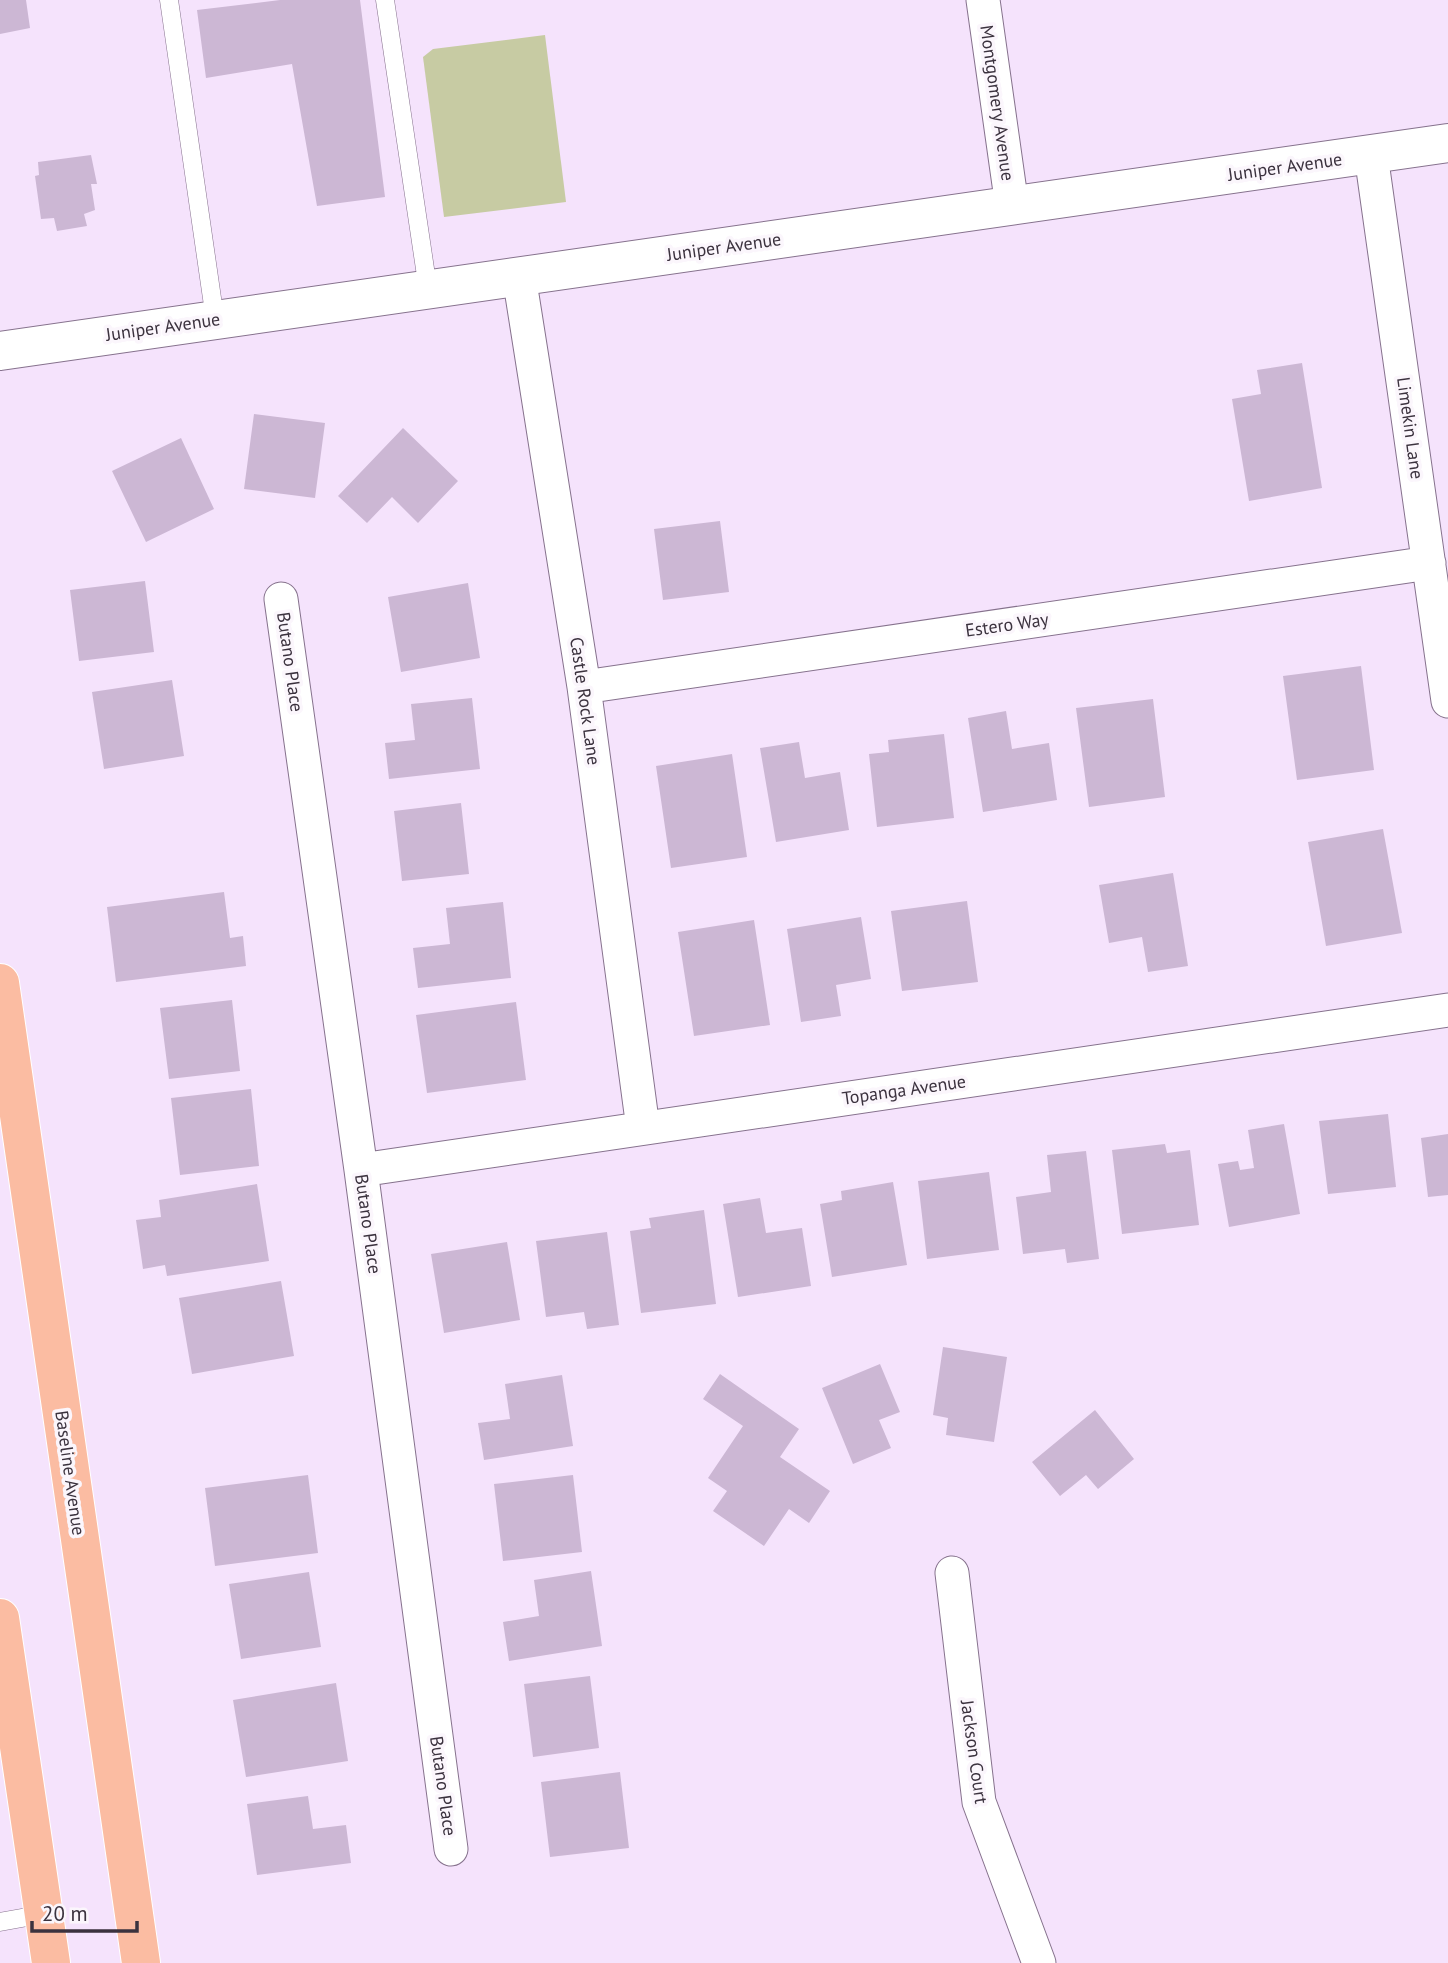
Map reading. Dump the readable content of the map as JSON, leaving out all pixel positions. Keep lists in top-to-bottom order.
{
  "streets": {
    "main road": ["Baseline Avenue"],
    "street": [
      "Montgomery Avenue",
      "Juniper Avenue",
      "Limekin Lane",
      "Estero Way",
      "Butano Place",
      "Castle Rock Lane",
      "Topanga Avenue",
      "Jackson Court"
    ]
  },
  "crossings": [
    ["Montgomery Avenue", "Juniper Avenue"],
    ["Juniper Avenue", "Limekin Lane"],
    ["Juniper Avenue", "Castle Rock Lane"],
    ["Limekin Lane", "Estero Way"],
    ["Estero Way", "Castle Rock Lane"],
    ["Butano Place", "Topanga Avenue"],
    ["Castle Rock Lane", "Topanga Avenue"]
  ],
  "scale_bar": "20 m"
}
